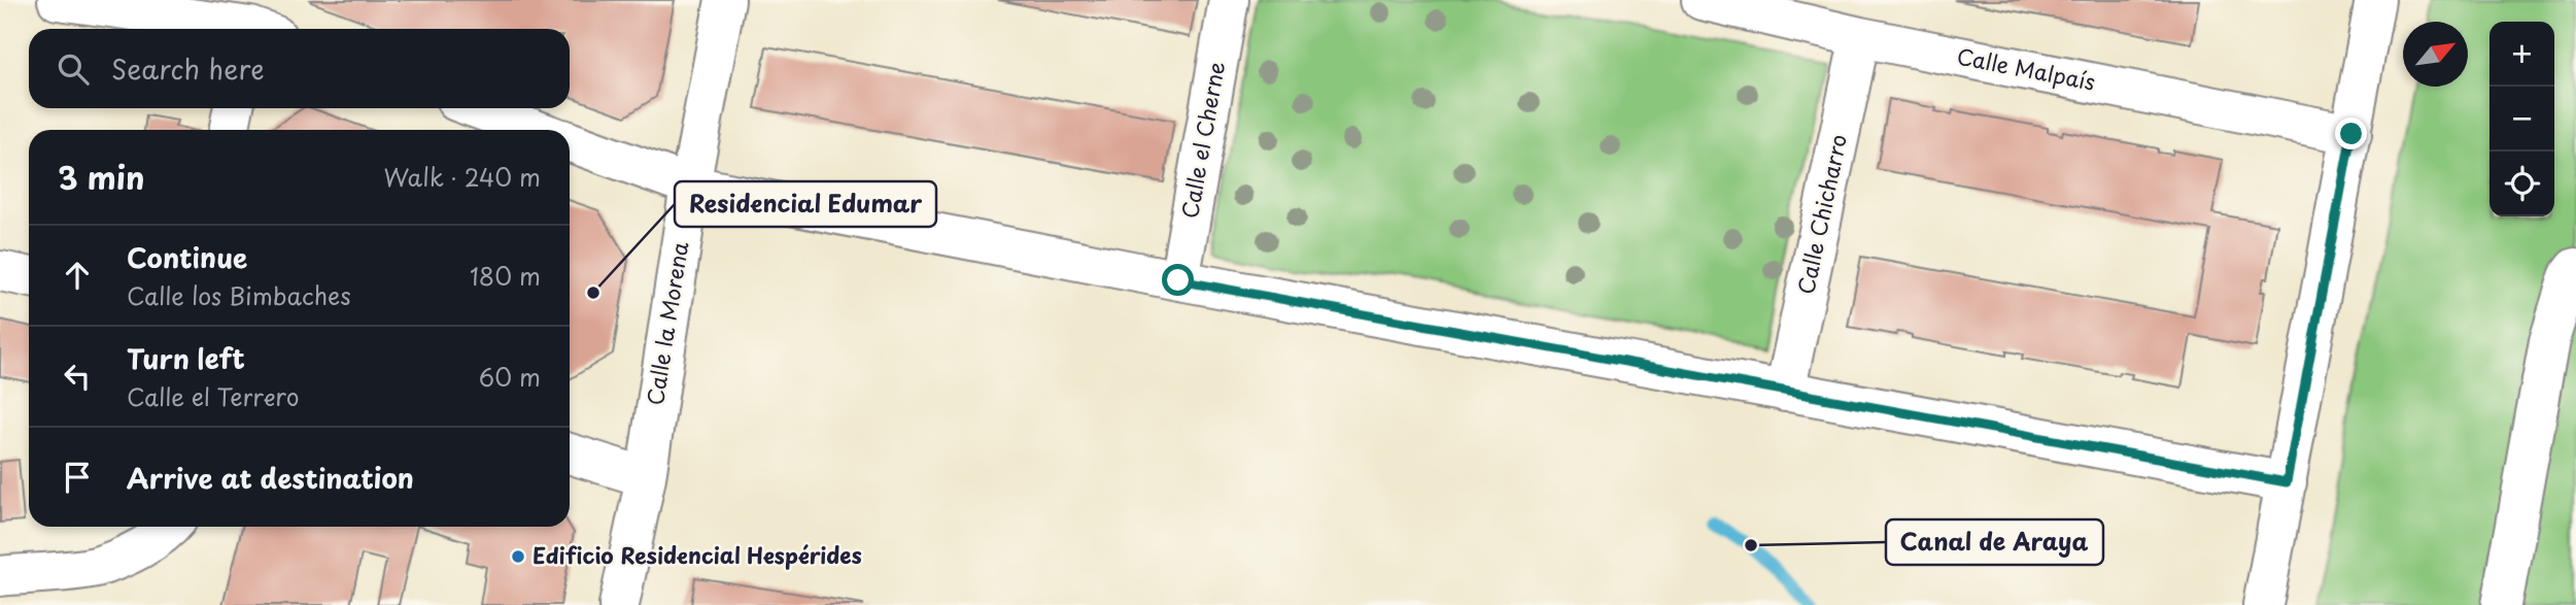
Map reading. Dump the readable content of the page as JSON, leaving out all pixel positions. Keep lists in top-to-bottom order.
{
  "streets": {
    "main road": [
      "Calle Malpaís",
      "Calle el Cherne",
      "Calle Chicharro",
      "Calle la Morena"
    ]
  },
  "crossings": [
    ["Calle Malpaís", "Calle Chicharro"]
  ],
  "places": ["Residencial Edumar", "Canal de Araya", "Edificio Residencial Hespérides"],
  "north": "top right",
  "page": {
    "map_buttons": ["+", "−"],
    "search": "Search here",
    "heading": ["3 min", "Walk · 240 m"],
    "list": [
      ["Continue", "Calle los Bimbaches", "180 m"],
      ["Turn left", "Calle el Terrero", "60 m"],
      "Arrive at destination"
    ]
  }
}
